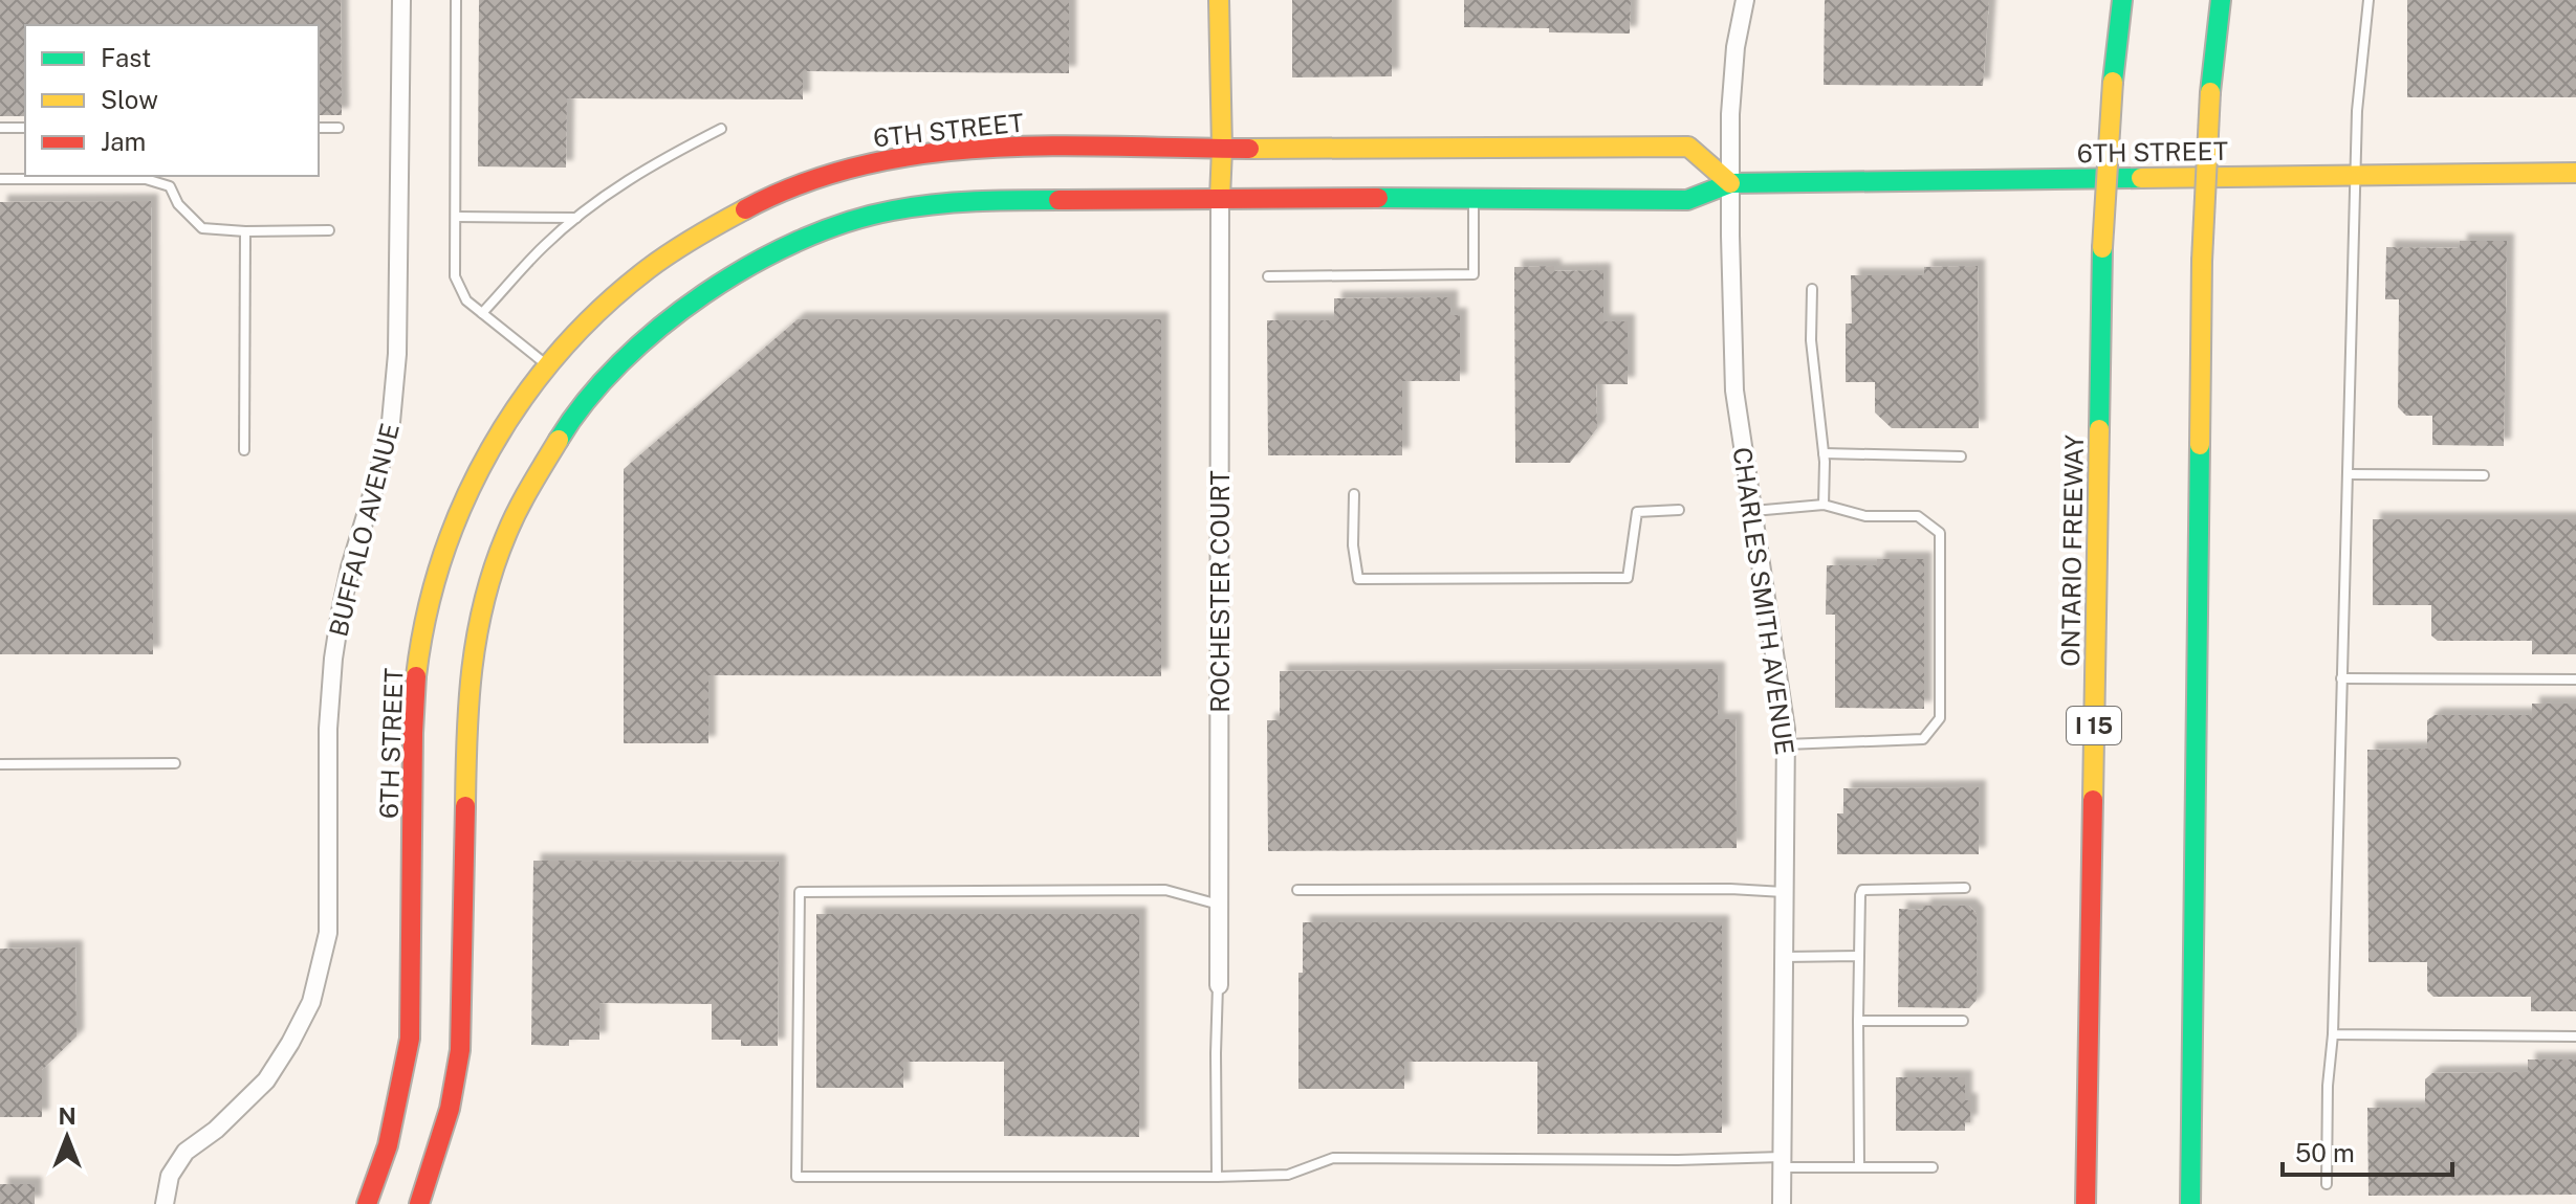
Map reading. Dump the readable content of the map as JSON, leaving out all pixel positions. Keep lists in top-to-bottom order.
{
  "streets": {
    "main road": ["6TH STREET", "ONTARIO FREEWAY", "I 15"],
    "street": ["BUFFALO AVENUE", "ROCHESTER COURT", "CHARLES SMITH AVENUE"]
  },
  "crossings": [
    ["6TH STREET", "ROCHESTER COURT"],
    ["6TH STREET", "CHARLES SMITH AVENUE"]
  ],
  "legend": ["Fast", "Slow", "Jam"],
  "scale_bar": "50 m",
  "north": "top"
}
